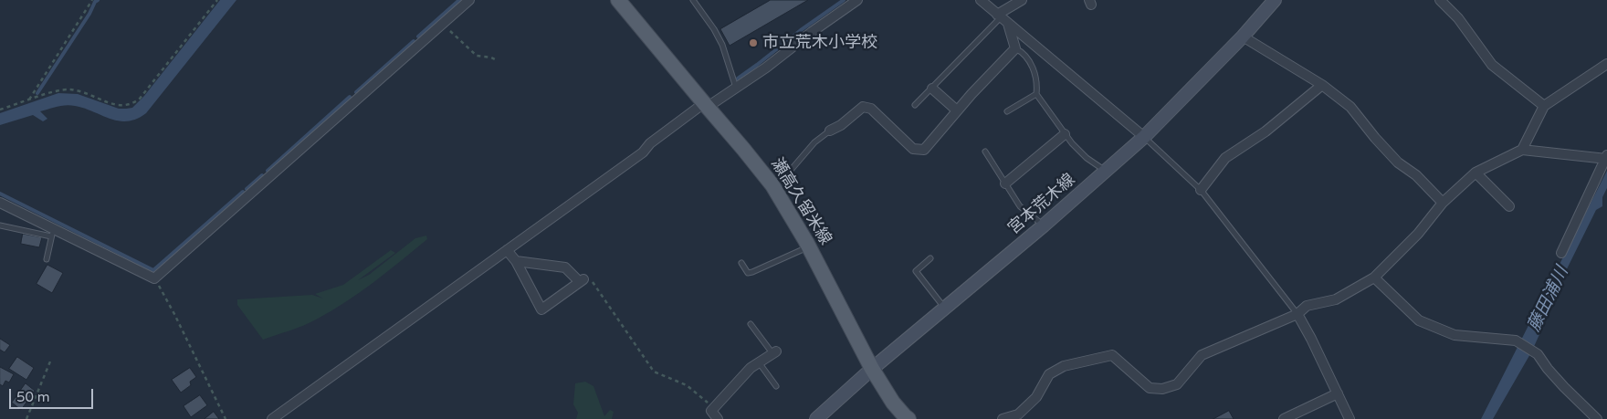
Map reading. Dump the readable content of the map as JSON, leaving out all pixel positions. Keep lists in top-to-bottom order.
{
  "streets": {
    "main road": ["瀬高久留米線", "宮本荒木線"]
  },
  "crossings": [
    ["瀬高久留米線", "宮本荒木線"]
  ],
  "water": ["藤田浦川"],
  "places": ["市立荒木小学校"],
  "scale_bar": "50 m"
}
